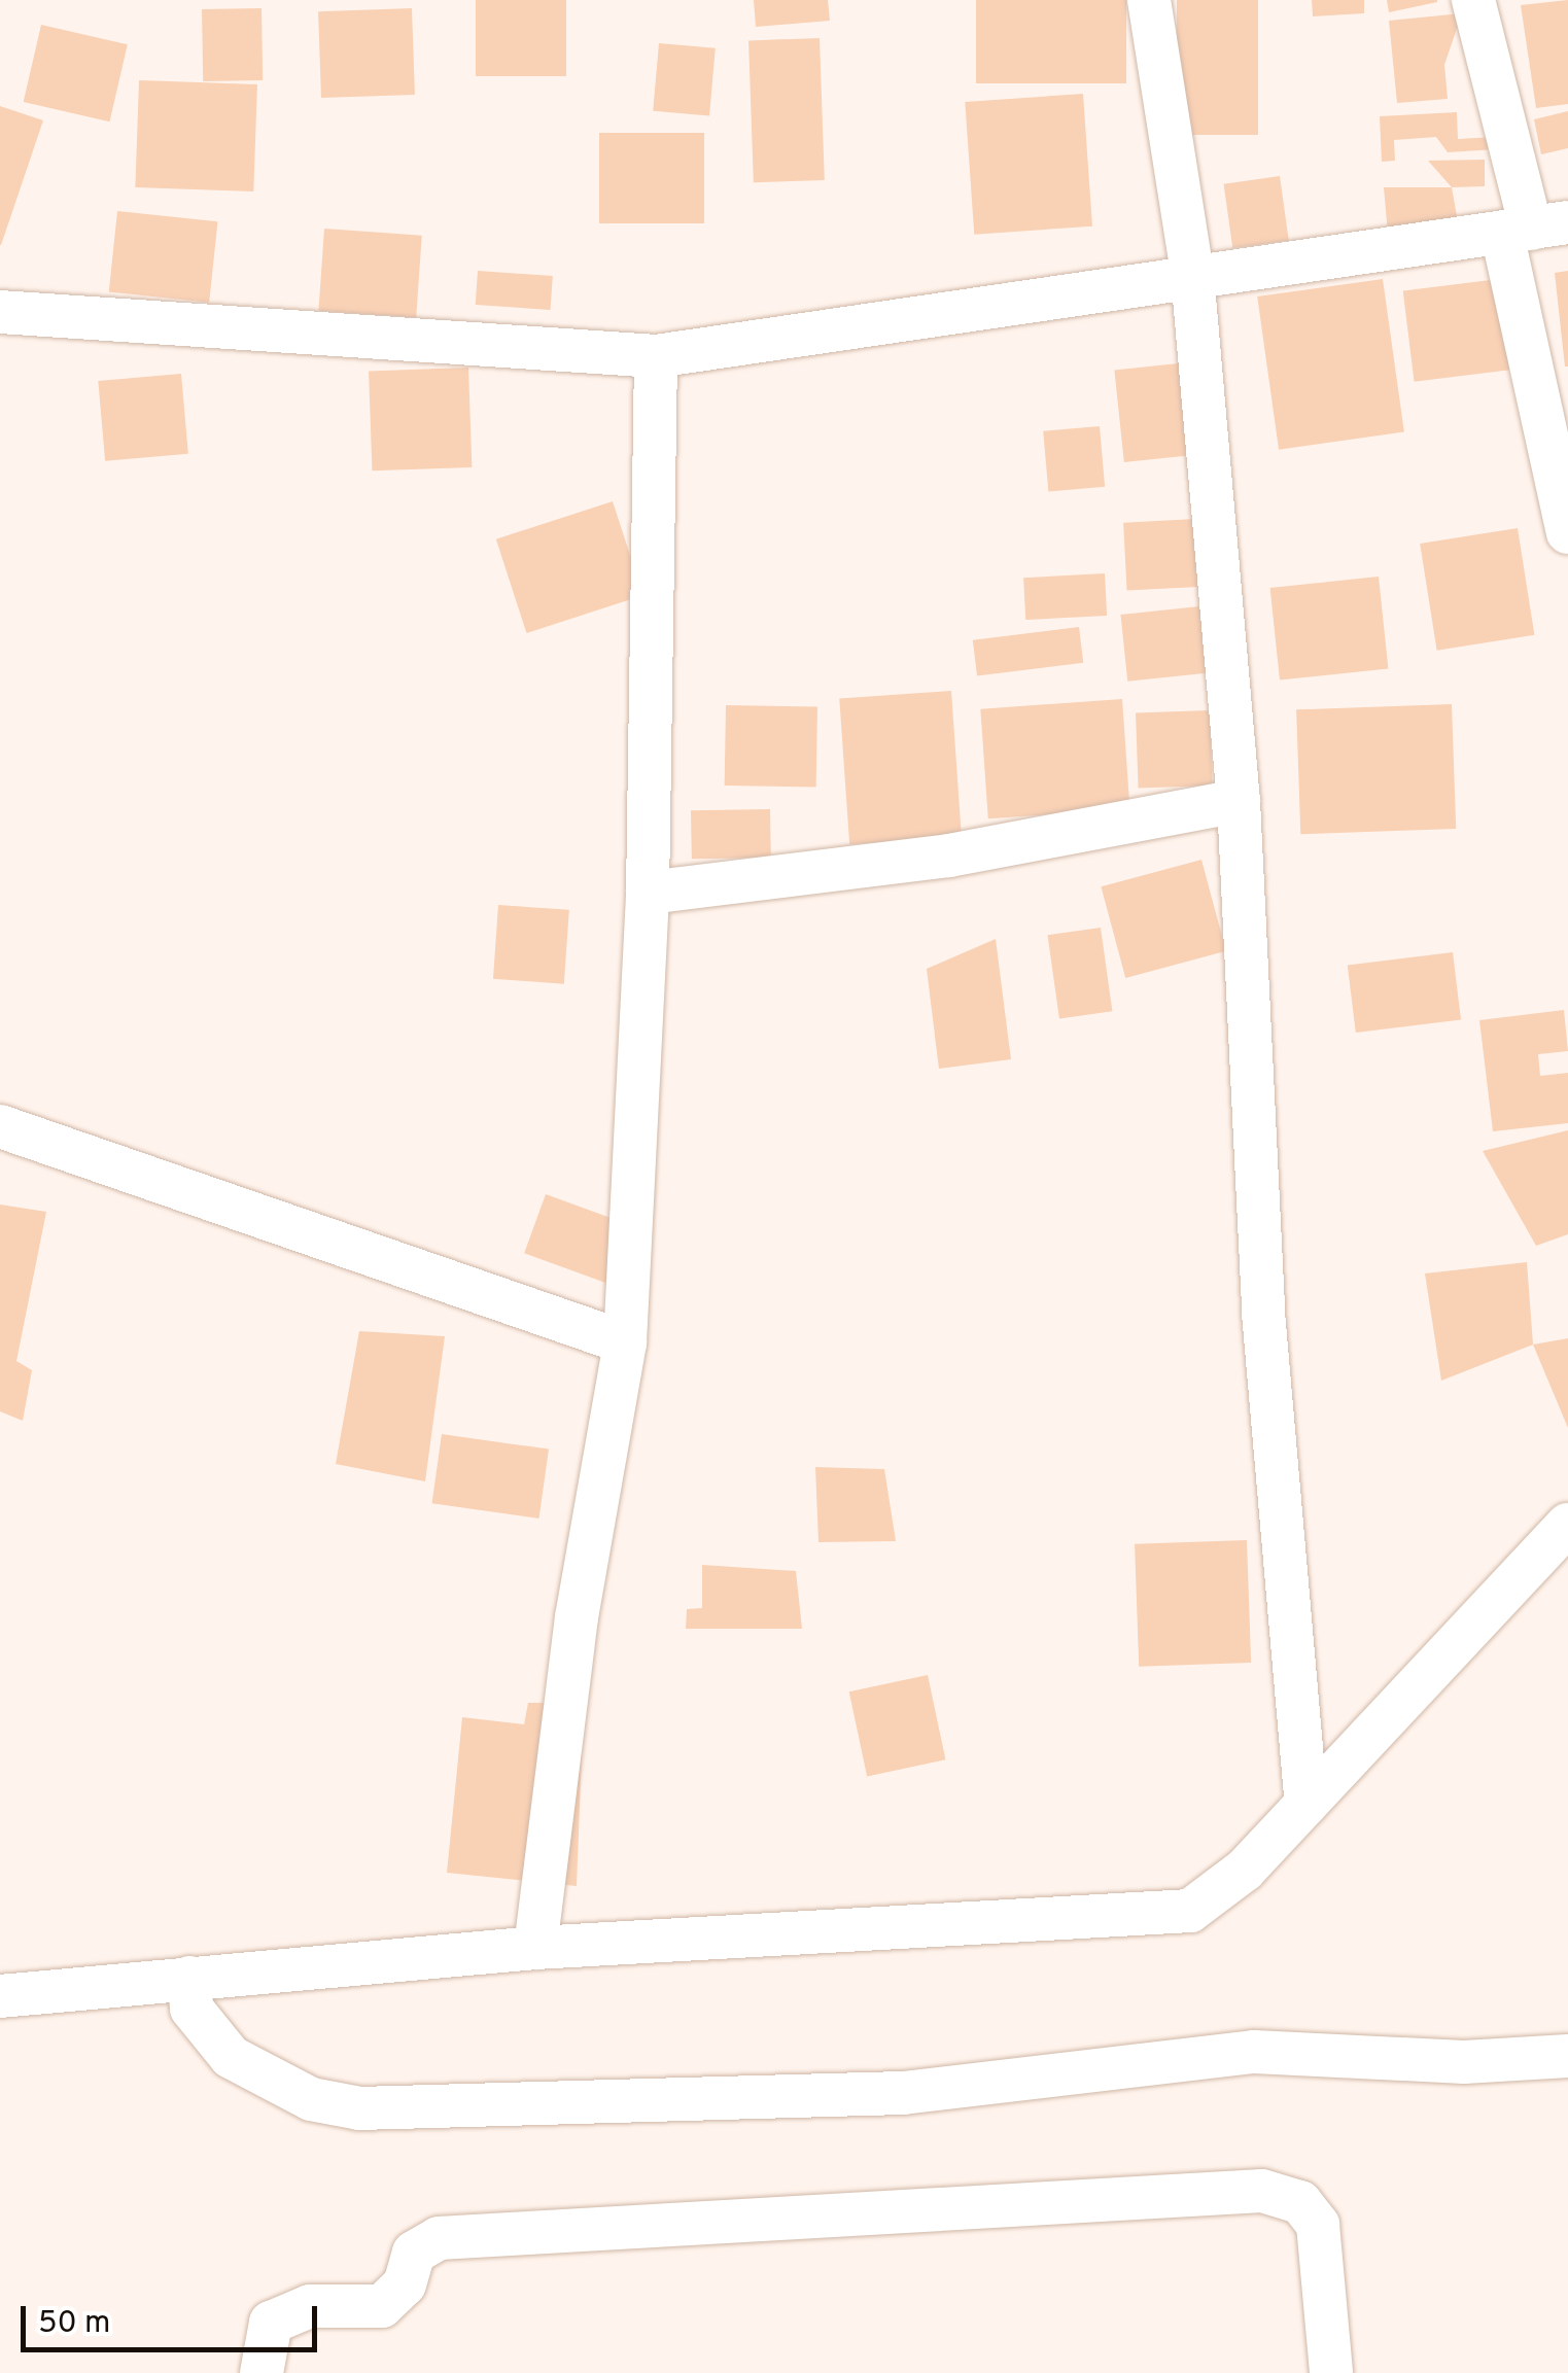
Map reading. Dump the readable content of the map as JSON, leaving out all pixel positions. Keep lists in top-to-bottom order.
{
  "scale_bar": "50 m"
}
